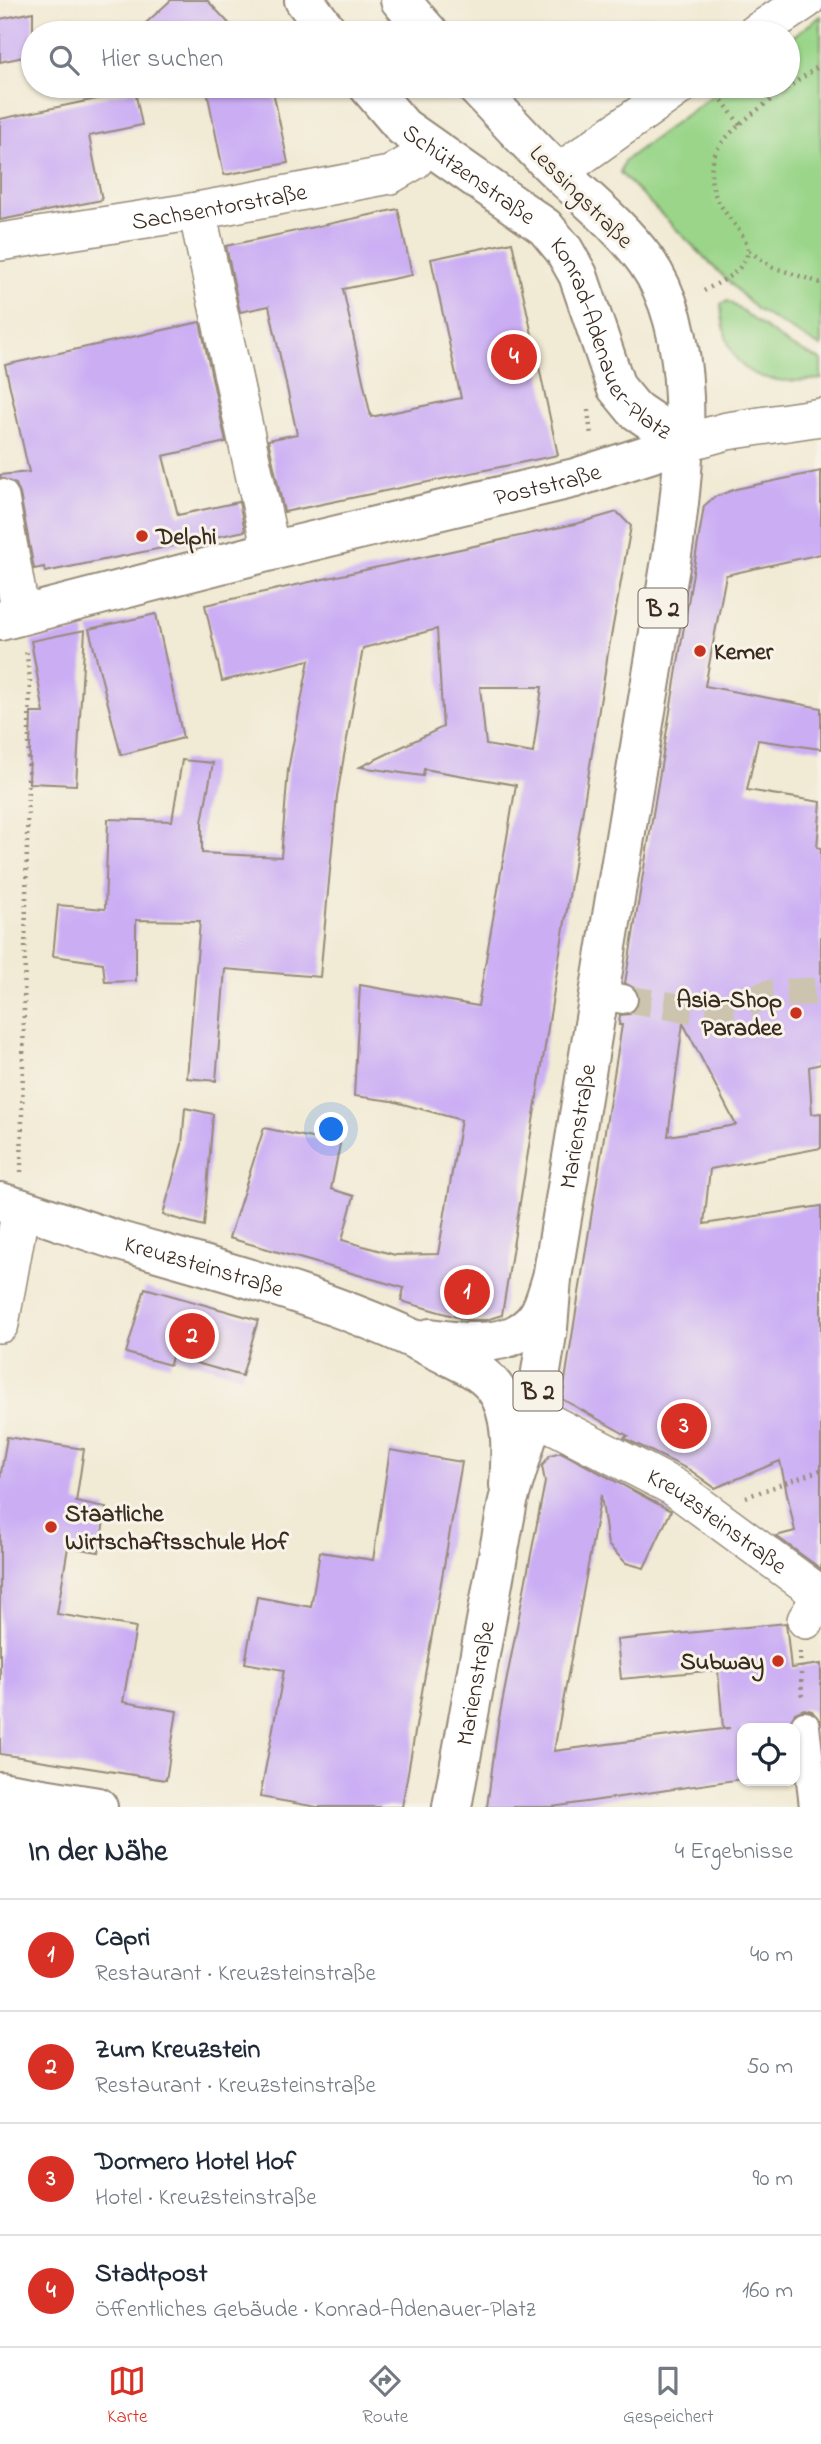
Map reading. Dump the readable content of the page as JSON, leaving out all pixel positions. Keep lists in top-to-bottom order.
{
  "streets": {
    "main road": [
      "Schützenstraße",
      "Lessingstraße",
      "Konrad-Adenauer-Platz",
      "Poststraße",
      "B 2",
      "Marienstraße",
      "Kreuzsteinstraße"
    ],
    "street": ["Sachsentorstraße"]
  },
  "crossings": [
    ["Schützenstraße", "Sachsentorstraße"],
    ["Schützenstraße", "Konrad-Adenauer-Platz"],
    ["Lessingstraße", "Konrad-Adenauer-Platz"],
    ["Lessingstraße", "Poststraße"],
    ["Lessingstraße", "Marienstraße"],
    ["Konrad-Adenauer-Platz", "Poststraße"],
    ["Konrad-Adenauer-Platz", "Marienstraße"],
    ["Poststraße", "Marienstraße"],
    ["Marienstraße", "Kreuzsteinstraße"]
  ],
  "places": [
    "Delphi",
    "Kemer",
    "Asia-Shop Paradee",
    "Staatliche Wirtschaftsschule Hof",
    "Subway"
  ],
  "page": {
    "search": "Hier suchen",
    "pins": [
      "4",
      "1",
      "2",
      "3"
    ],
    "heading": ["In der Nähe", "4 Ergebnisse"],
    "list": [
      {
        "mark": "1",
        "name": "Capri",
        "note": "Restaurant · Kreuzsteinstraße",
        "value": "40 m"
      },
      {
        "mark": "2",
        "name": "Zum Kreuzstein",
        "note": "Restaurant · Kreuzsteinstraße",
        "value": "50 m"
      },
      {
        "mark": "3",
        "name": "Dormero Hotel Hof",
        "note": "Hotel · Kreuzsteinstraße",
        "value": "90 m"
      },
      {
        "mark": "4",
        "name": "Stadtpost",
        "note": "Öffentliches Gebäude · Konrad-Adenauer-Platz",
        "value": "160 m"
      }
    ],
    "nav": ["Karte", "Route", "Gespeichert"]
  }
}
